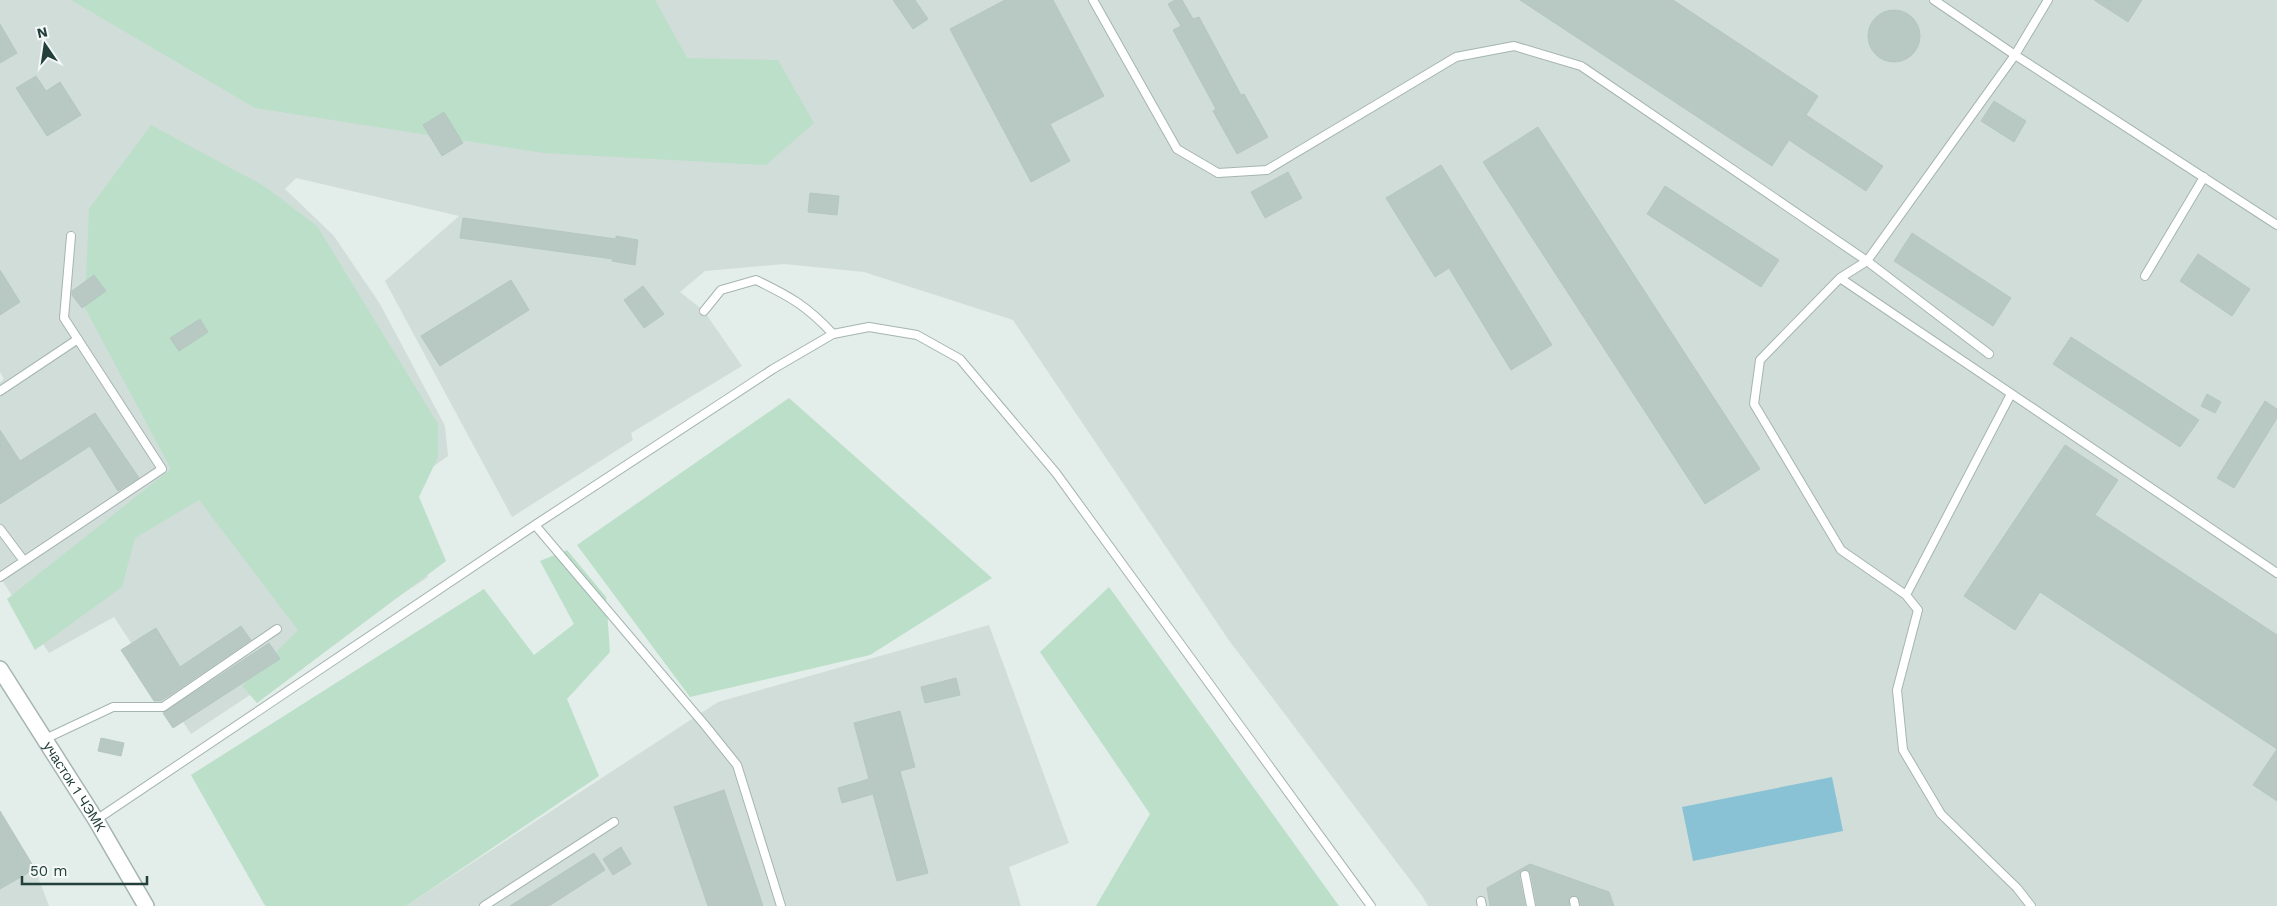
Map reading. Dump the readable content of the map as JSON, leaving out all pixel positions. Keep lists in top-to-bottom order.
{
  "streets": {
    "street": ["участок 1 ЧЭМК"]
  },
  "scale_bar": "50 m",
  "north": "top"
}
